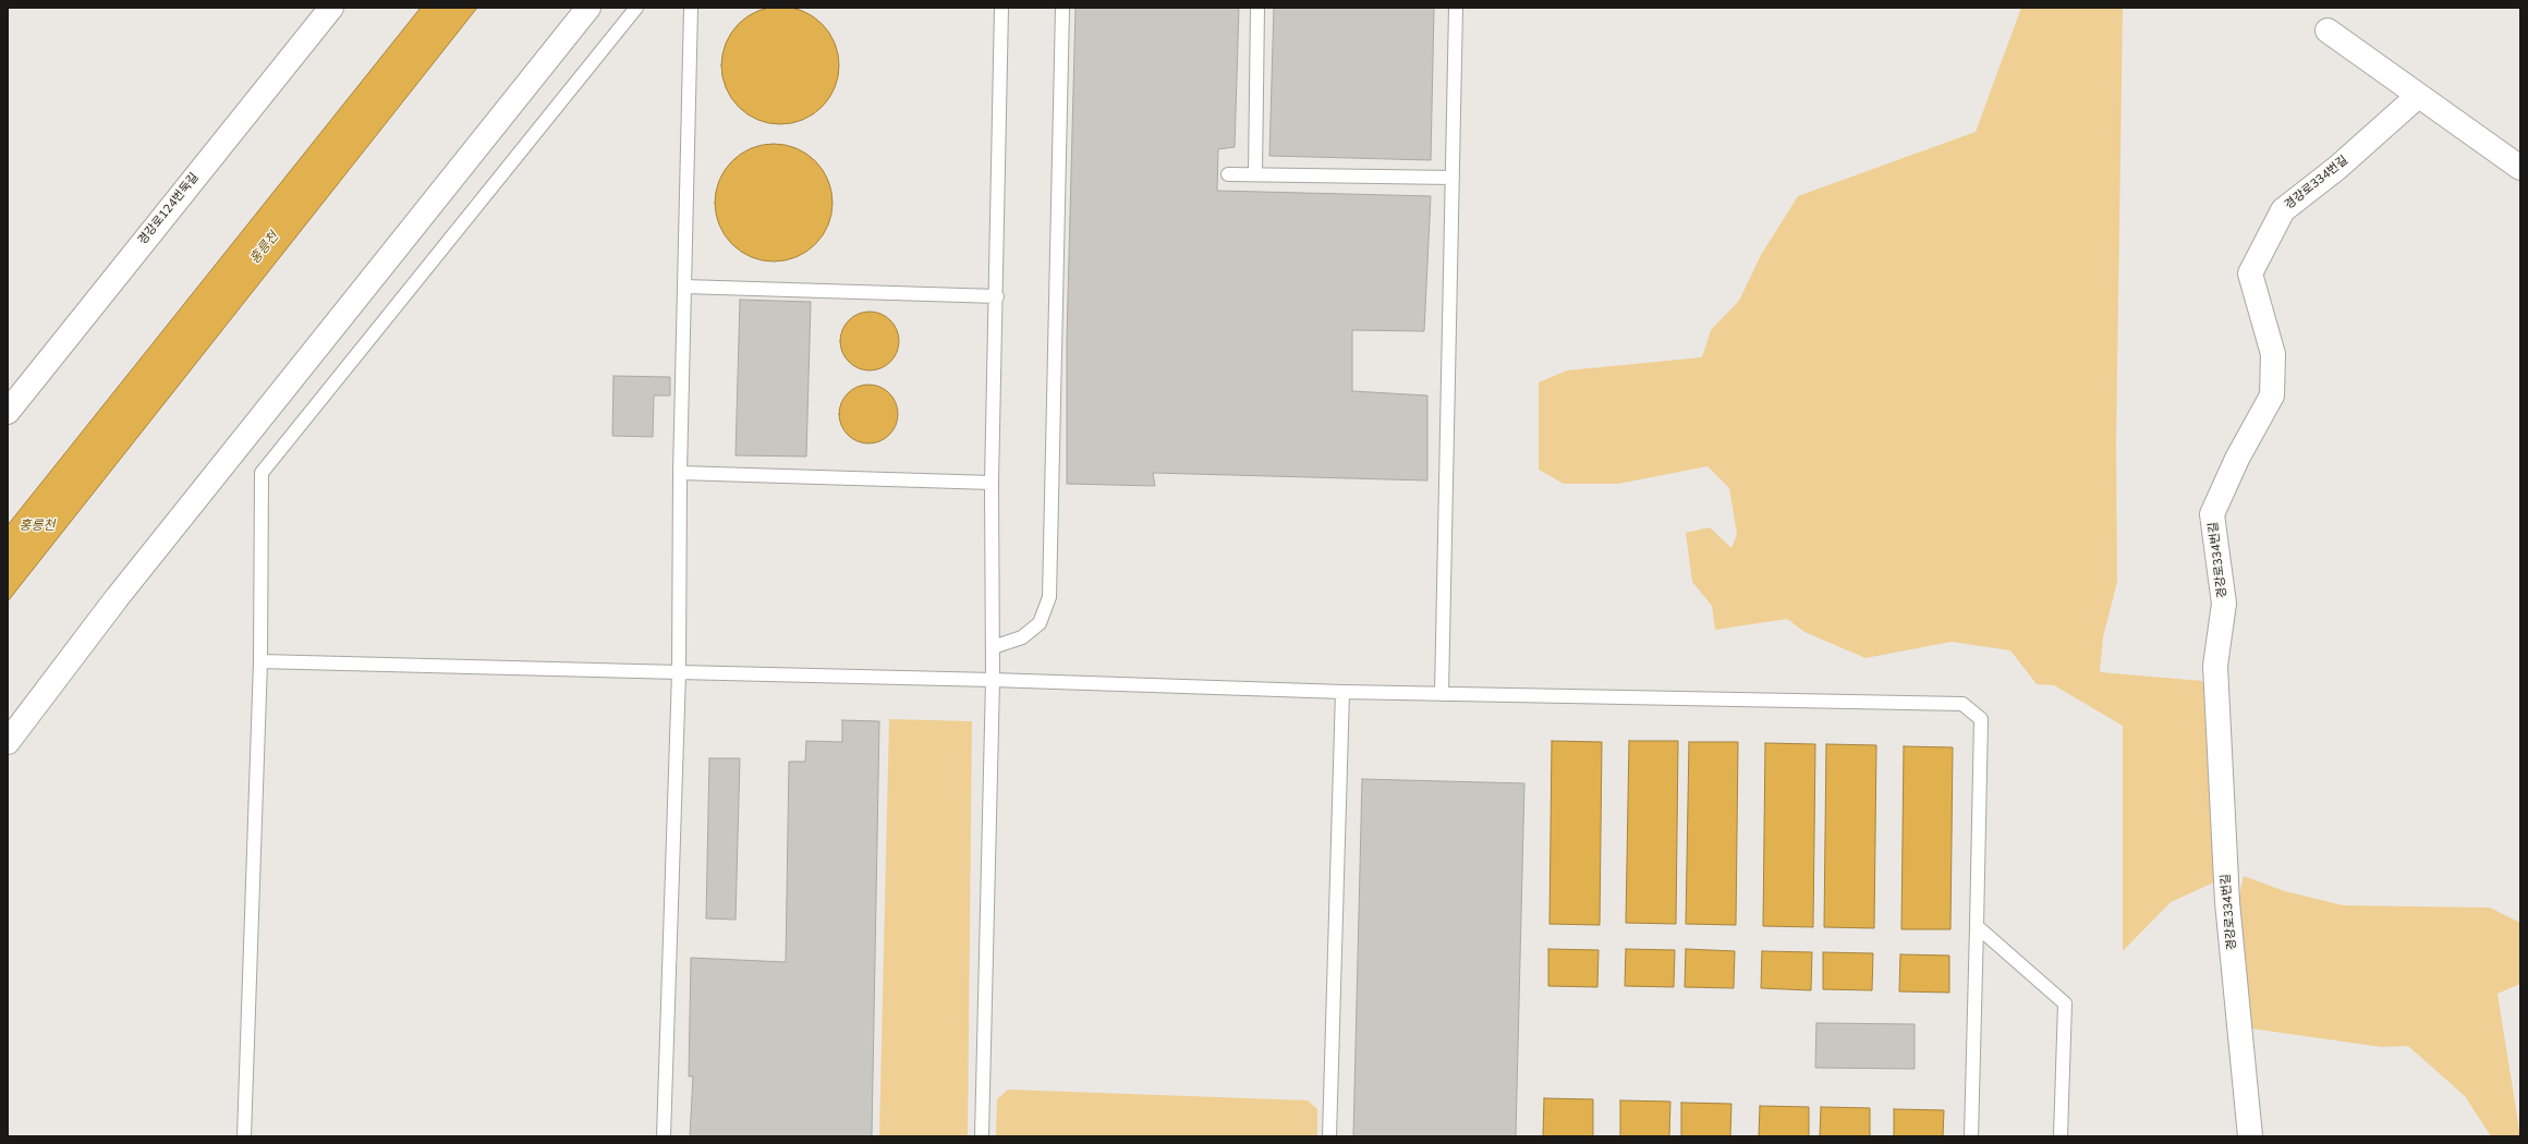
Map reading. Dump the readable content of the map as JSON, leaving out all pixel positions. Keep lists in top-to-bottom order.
{
  "streets": {
    "street": ["경강로334번길", "경강로124번둑길"]
  },
  "water": ["홍릉천"]
}
